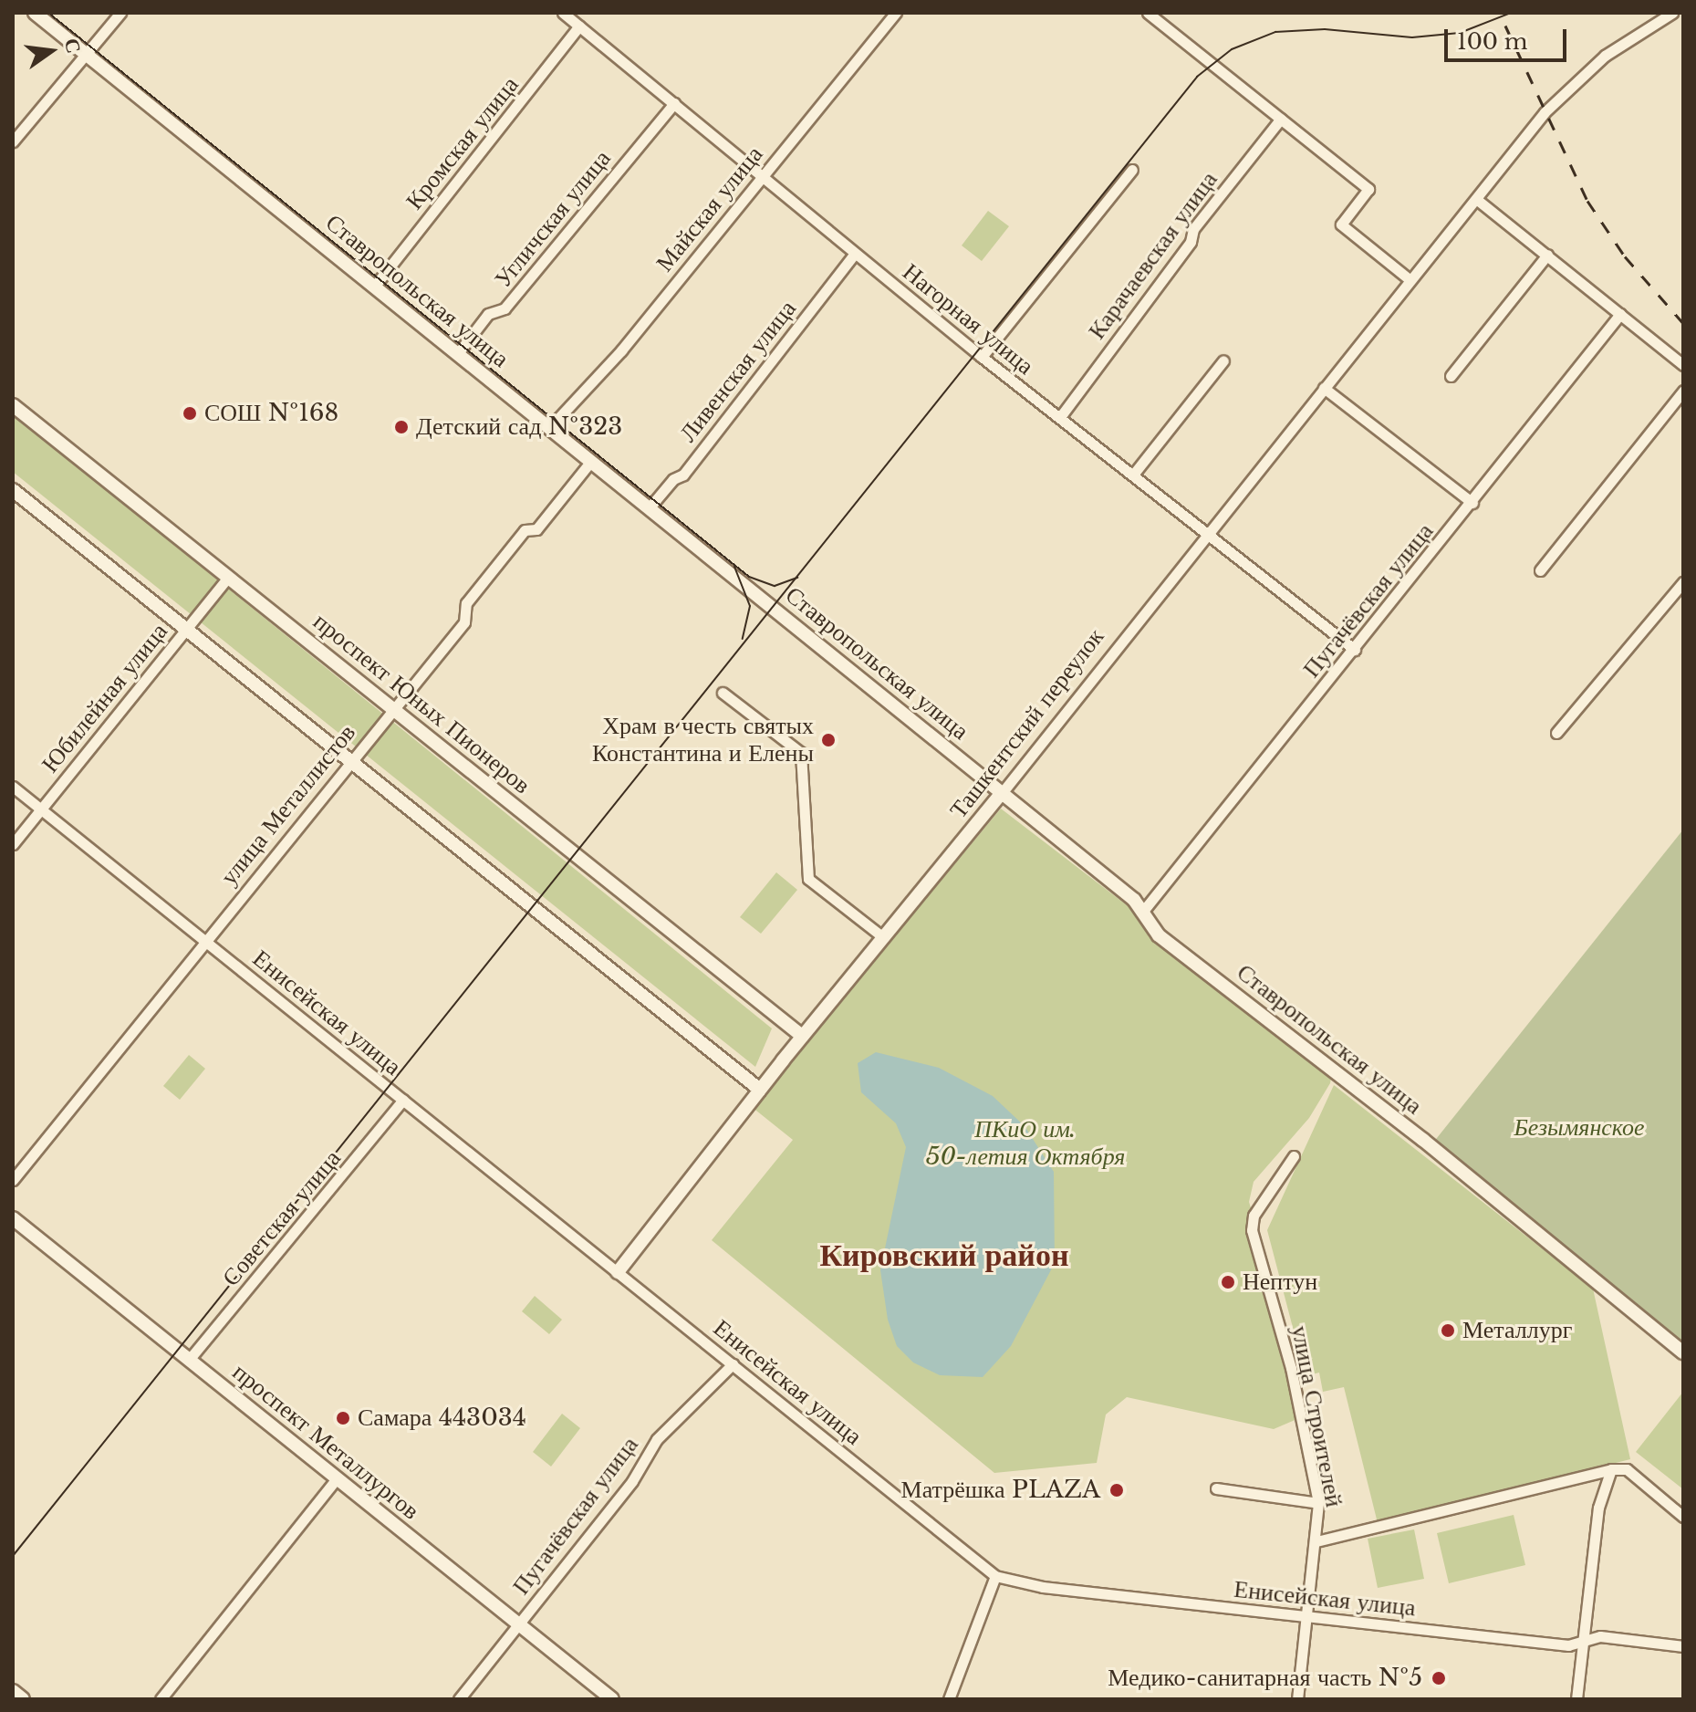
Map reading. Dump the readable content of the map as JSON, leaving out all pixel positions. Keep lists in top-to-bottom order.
{
  "streets": {
    "street": [
      "Кромская улица",
      "Майская улица",
      "Угличская улица",
      "Карачаевская улица",
      "Ставропольская улица",
      "Нагорная улица",
      "Ливенская улица",
      "Пугачёвская улица",
      "Юбилейная улица",
      "проспект Юных Пионеров",
      "Ташкентский переулок",
      "улица Металлистов",
      "Енисейская улица",
      "Советская улица",
      "улица Строителей",
      "проспект Металлургов"
    ]
  },
  "crossings": [
    ["Кромская улица", "Ставропольская улица"],
    ["Кромская улица", "Нагорная улица"],
    ["Майская улица", "Ставропольская улица"],
    ["Майская улица", "Нагорная улица"],
    ["Угличская улица", "Ставропольская улица"],
    ["Угличская улица", "Нагорная улица"],
    ["Карачаевская улица", "Нагорная улица"],
    ["Ставропольская улица", "Ливенская улица"],
    ["Ставропольская улица", "Пугачёвская улица"],
    ["Ставропольская улица", "Ташкентский переулок"],
    ["Ставропольская улица", "улица Металлистов"],
    ["Нагорная улица", "Ливенская улица"],
    ["Нагорная улица", "Пугачёвская улица"],
    ["Нагорная улица", "Ташкентский переулок"],
    ["Пугачёвская улица", "Енисейская улица"],
    ["Пугачёвская улица", "проспект Металлургов"],
    ["Юбилейная улица", "проспект Юных Пионеров"],
    ["Юбилейная улица", "Енисейская улица"],
    ["проспект Юных Пионеров", "Ташкентский переулок"],
    ["проспект Юных Пионеров", "улица Металлистов"],
    ["Ташкентский переулок", "Енисейская улица"],
    ["улица Металлистов", "Енисейская улица"],
    ["Енисейская улица", "Советская улица"],
    ["Енисейская улица", "улица Строителей"],
    ["Советская улица", "проспект Металлургов"]
  ],
  "districts": ["Кировский район"],
  "parks": ["Безымянское", "ПКиО им. 50-летия Октября"],
  "places": [
    "СОШ №168",
    "Детский сад №323",
    "Храм в честь святых Константина и Елены",
    "Нептун",
    "Металлург",
    "Самара 443034",
    "Матрёшка PLAZA",
    "Медико-санитарная часть №5"
  ],
  "scale_bar": "100 m",
  "north": "right"
}
